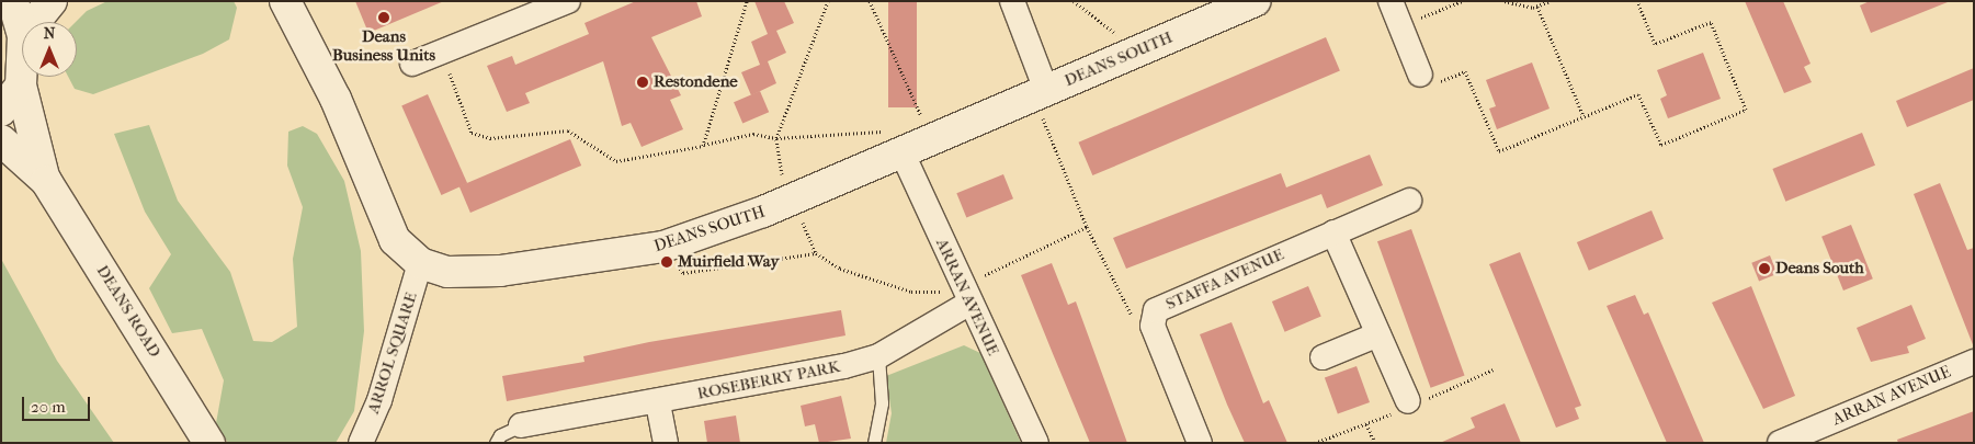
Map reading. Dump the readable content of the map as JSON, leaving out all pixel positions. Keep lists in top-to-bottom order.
{
  "streets": {
    "street": [
      "DEANS SOUTH",
      "STAFFA AVENUE",
      "ARRAN AVENUE",
      "DEANS ROAD",
      "ARROL SQUARE",
      "ROSEBERRY PARK"
    ]
  },
  "crossings": [
    ["DEANS SOUTH", "ARRAN AVENUE"],
    ["DEANS SOUTH", "ARROL SQUARE"],
    ["ARRAN AVENUE", "ROSEBERRY PARK"]
  ],
  "places": [
    "Deans Business Units",
    "Restondene",
    "Muirfield Way",
    "Deans South"
  ],
  "scale_bar": "20 m",
  "north": "top"
}
